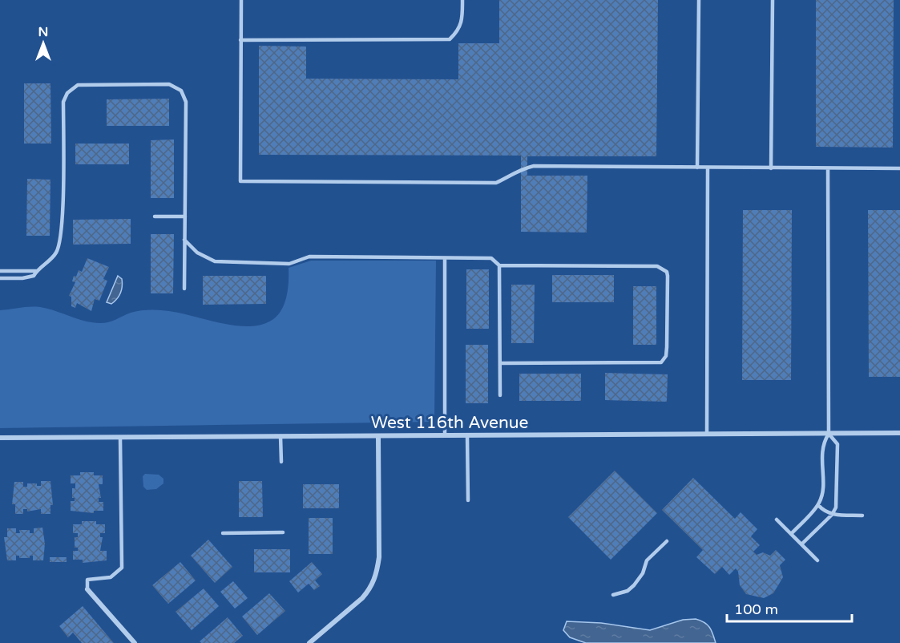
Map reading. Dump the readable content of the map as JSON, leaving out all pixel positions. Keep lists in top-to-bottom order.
{
  "streets": {
    "street": ["West 116th Avenue"]
  },
  "scale_bar": "100 m",
  "north": "top"
}
